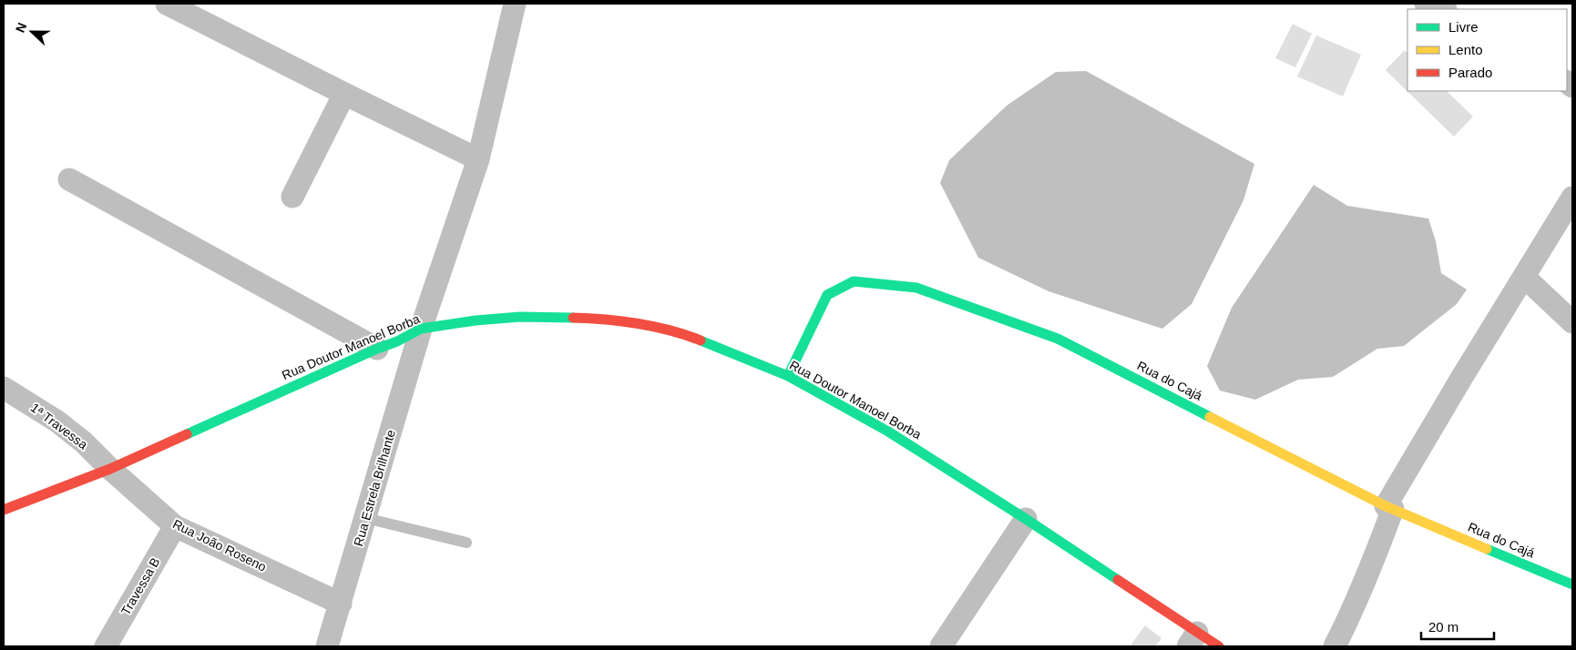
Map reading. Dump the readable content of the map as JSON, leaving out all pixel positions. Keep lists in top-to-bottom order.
{
  "streets": {
    "street": [
      "Rua Doutor Manoel Borba",
      "Rua do Cajá",
      "1ª Travessa",
      "Rua Estrela Brilhante",
      "Rua João Roseno",
      "Travessa B"
    ]
  },
  "crossings": [
    ["Rua Doutor Manoel Borba", "Rua do Cajá"],
    ["Rua Doutor Manoel Borba", "1ª Travessa"],
    ["Rua Doutor Manoel Borba", "Rua Estrela Brilhante"],
    ["Rua Doutor Manoel Borba", "Rua João Roseno"],
    ["1ª Travessa", "Rua João Roseno"],
    ["Rua Estrela Brilhante", "Rua João Roseno"],
    ["Rua João Roseno", "Travessa B"]
  ],
  "legend": ["Livre", "Lento", "Parado"],
  "scale_bar": "20 m",
  "north": "left"
}
